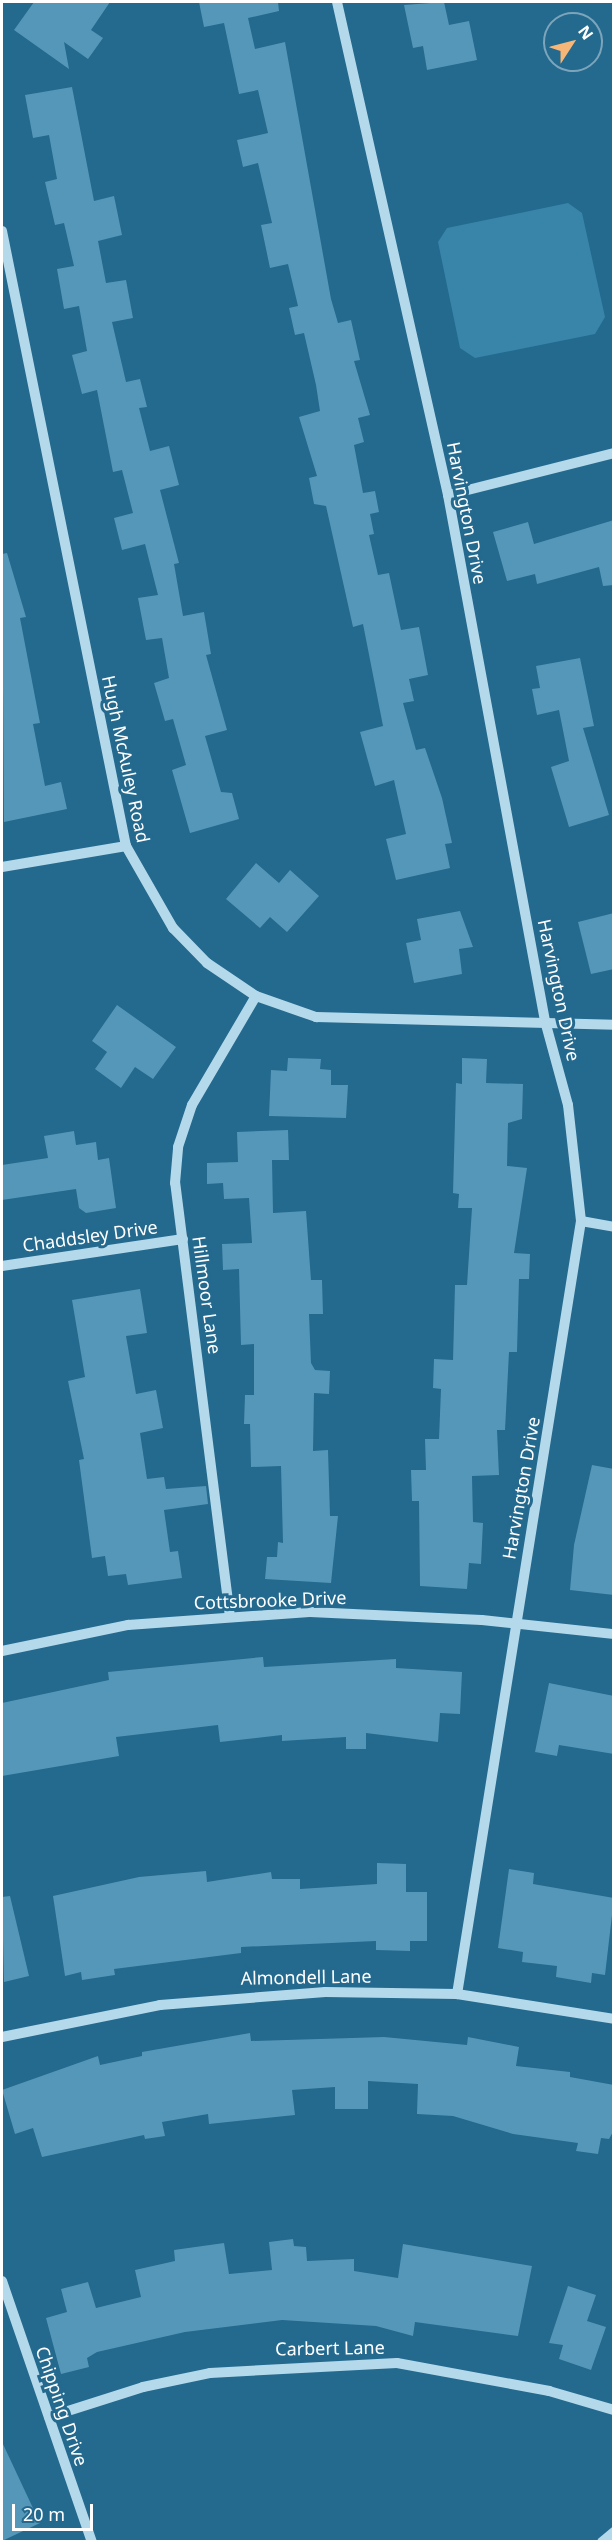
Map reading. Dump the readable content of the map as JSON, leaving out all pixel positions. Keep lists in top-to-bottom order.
{
  "streets": {
    "street": [
      "Harvington Drive",
      "Hugh McAuley Road",
      "Chaddsley Drive",
      "Hillmoor Lane",
      "Cottsbrooke Drive",
      "Almondell Lane",
      "Carbert Lane",
      "Chipping Drive"
    ]
  },
  "crossings": [
    ["Harvington Drive", "Hugh McAuley Road"],
    ["Harvington Drive", "Cottsbrooke Drive"],
    ["Harvington Drive", "Almondell Lane"],
    ["Hugh McAuley Road", "Hillmoor Lane"],
    ["Chaddsley Drive", "Hillmoor Lane"],
    ["Hillmoor Lane", "Cottsbrooke Drive"],
    ["Carbert Lane", "Chipping Drive"]
  ],
  "scale_bar": "20 m",
  "north": "top right"
}
